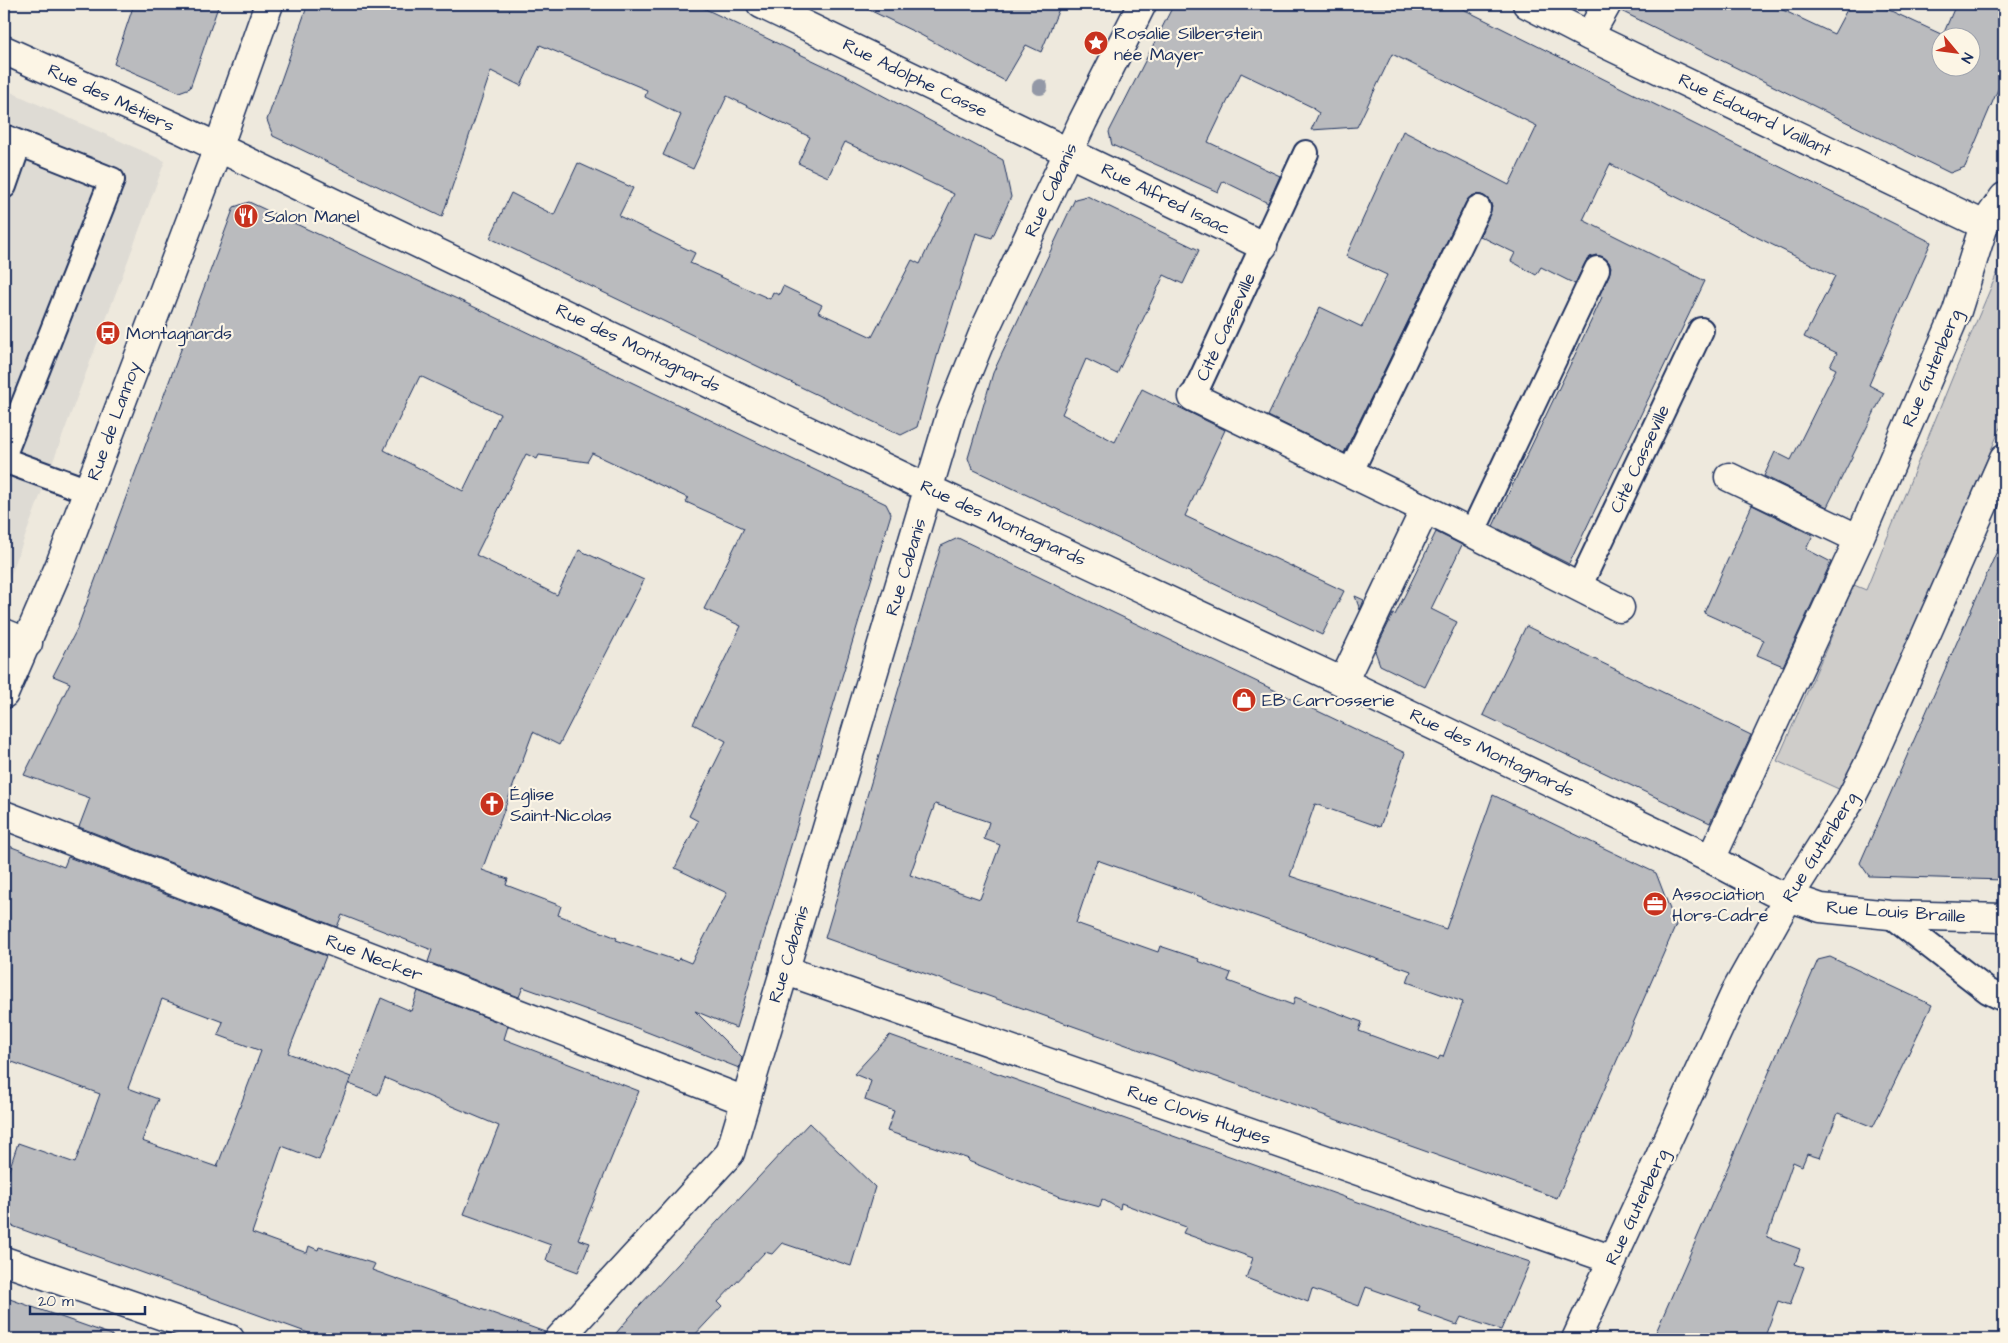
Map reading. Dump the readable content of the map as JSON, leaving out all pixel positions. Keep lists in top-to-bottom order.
{
  "streets": {
    "street": [
      "Rue Adolphe Casse",
      "Rue des Métiers",
      "Rue Édouard Vaillant",
      "Rue Cabanis",
      "Rue Alfred Isaac",
      "Cité Casseville",
      "Rue des Montagnards",
      "Rue Gutenberg",
      "Rue de Lannoy",
      "Rue Louis Braille",
      "Rue Necker",
      "Rue Clovis Hugues"
    ]
  },
  "crossings": [
    ["Rue Adolphe Casse", "Rue Cabanis"],
    ["Rue Adolphe Casse", "Rue Alfred Isaac"],
    ["Rue des Métiers", "Rue des Montagnards"],
    ["Rue des Métiers", "Rue de Lannoy"],
    ["Rue Édouard Vaillant", "Rue Gutenberg"],
    ["Rue Cabanis", "Rue Alfred Isaac"],
    ["Rue Cabanis", "Rue des Montagnards"],
    ["Rue Cabanis", "Rue Necker"],
    ["Rue Cabanis", "Rue Clovis Hugues"],
    ["Rue Alfred Isaac", "Cité Casseville"],
    ["Rue des Montagnards", "Rue Gutenberg"],
    ["Rue des Montagnards", "Rue de Lannoy"],
    ["Rue des Montagnards", "Rue Louis Braille"],
    ["Rue Gutenberg", "Rue Louis Braille"],
    ["Rue Gutenberg", "Rue Clovis Hugues"]
  ],
  "places": {
    "place": ["Rosalie Silberstein née Mayer"],
    "restaurant": ["Salon Manel"],
    "bus stop": ["Montagnards"],
    "shop": ["EB Carrosserie"],
    "church": ["Église Saint-Nicolas"],
    "office": ["Association Hors-Cadre"]
  },
  "scale_bar": "20 m",
  "north": "bottom right"
}
